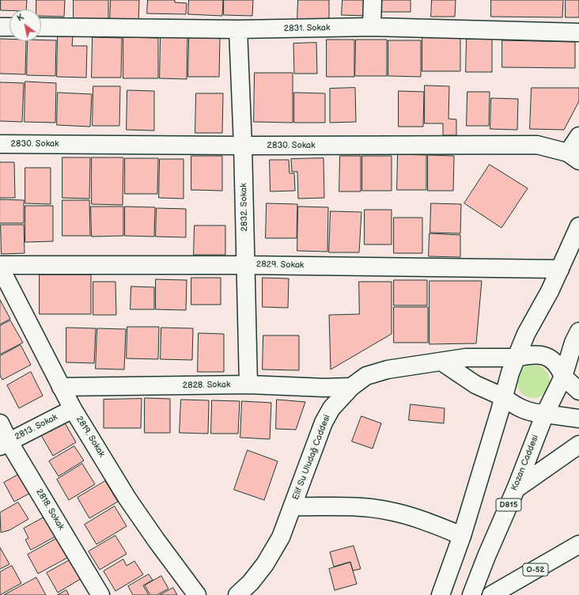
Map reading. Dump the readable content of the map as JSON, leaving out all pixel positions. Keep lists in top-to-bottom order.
{
  "streets": {
    "main road": [
      "2831. Sokak",
      "2830. Sokak",
      "2832. Sokak",
      "2829. Sokak",
      "2828. Sokak",
      "2813. Sokak",
      "2819. Sokak",
      "Elif Su Uludağ Caddesi",
      "Kozan Caddesi",
      "D815",
      "2818. Sokak",
      "O-52"
    ]
  },
  "crossings": [
    ["2831. Sokak", "2832. Sokak"],
    ["2830. Sokak", "2832. Sokak"],
    ["2832. Sokak", "2829. Sokak"],
    ["2832. Sokak", "2828. Sokak"],
    ["2828. Sokak", "2819. Sokak"],
    ["2828. Sokak", "Elif Su Uludağ Caddesi"],
    ["2813. Sokak", "2819. Sokak"],
    ["2813. Sokak", "2818. Sokak"],
    ["Elif Su Uludağ Caddesi", "Kozan Caddesi"]
  ],
  "north": "top left"
}
